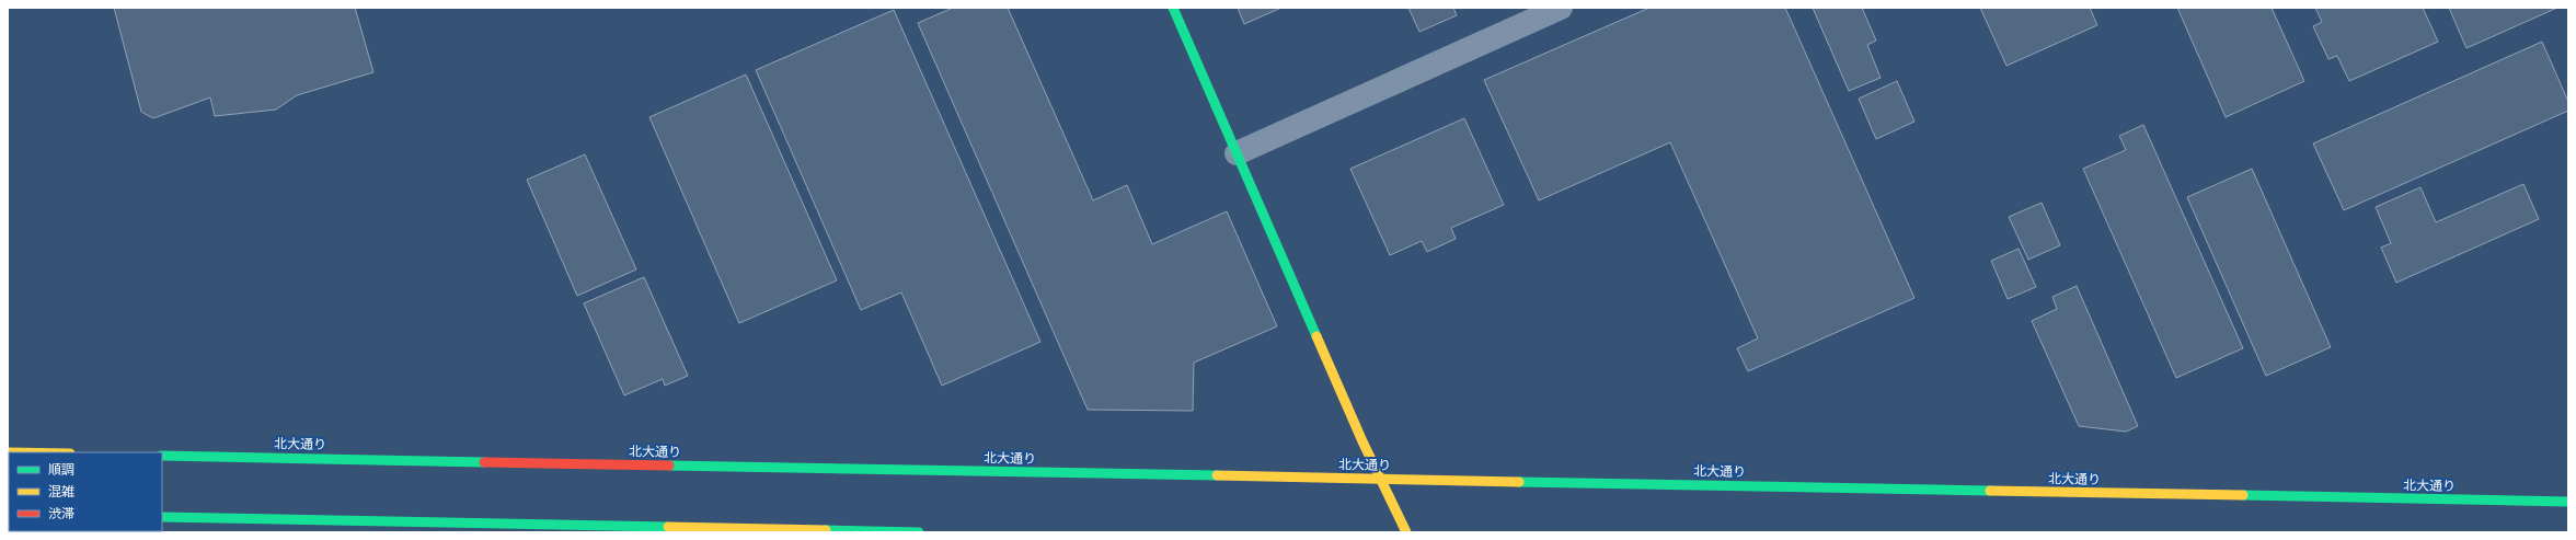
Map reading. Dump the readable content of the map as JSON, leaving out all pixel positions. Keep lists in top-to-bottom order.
{
  "streets": {
    "street": ["北大通り"]
  },
  "legend": ["順調", "混雑", "渋滞"]
}
